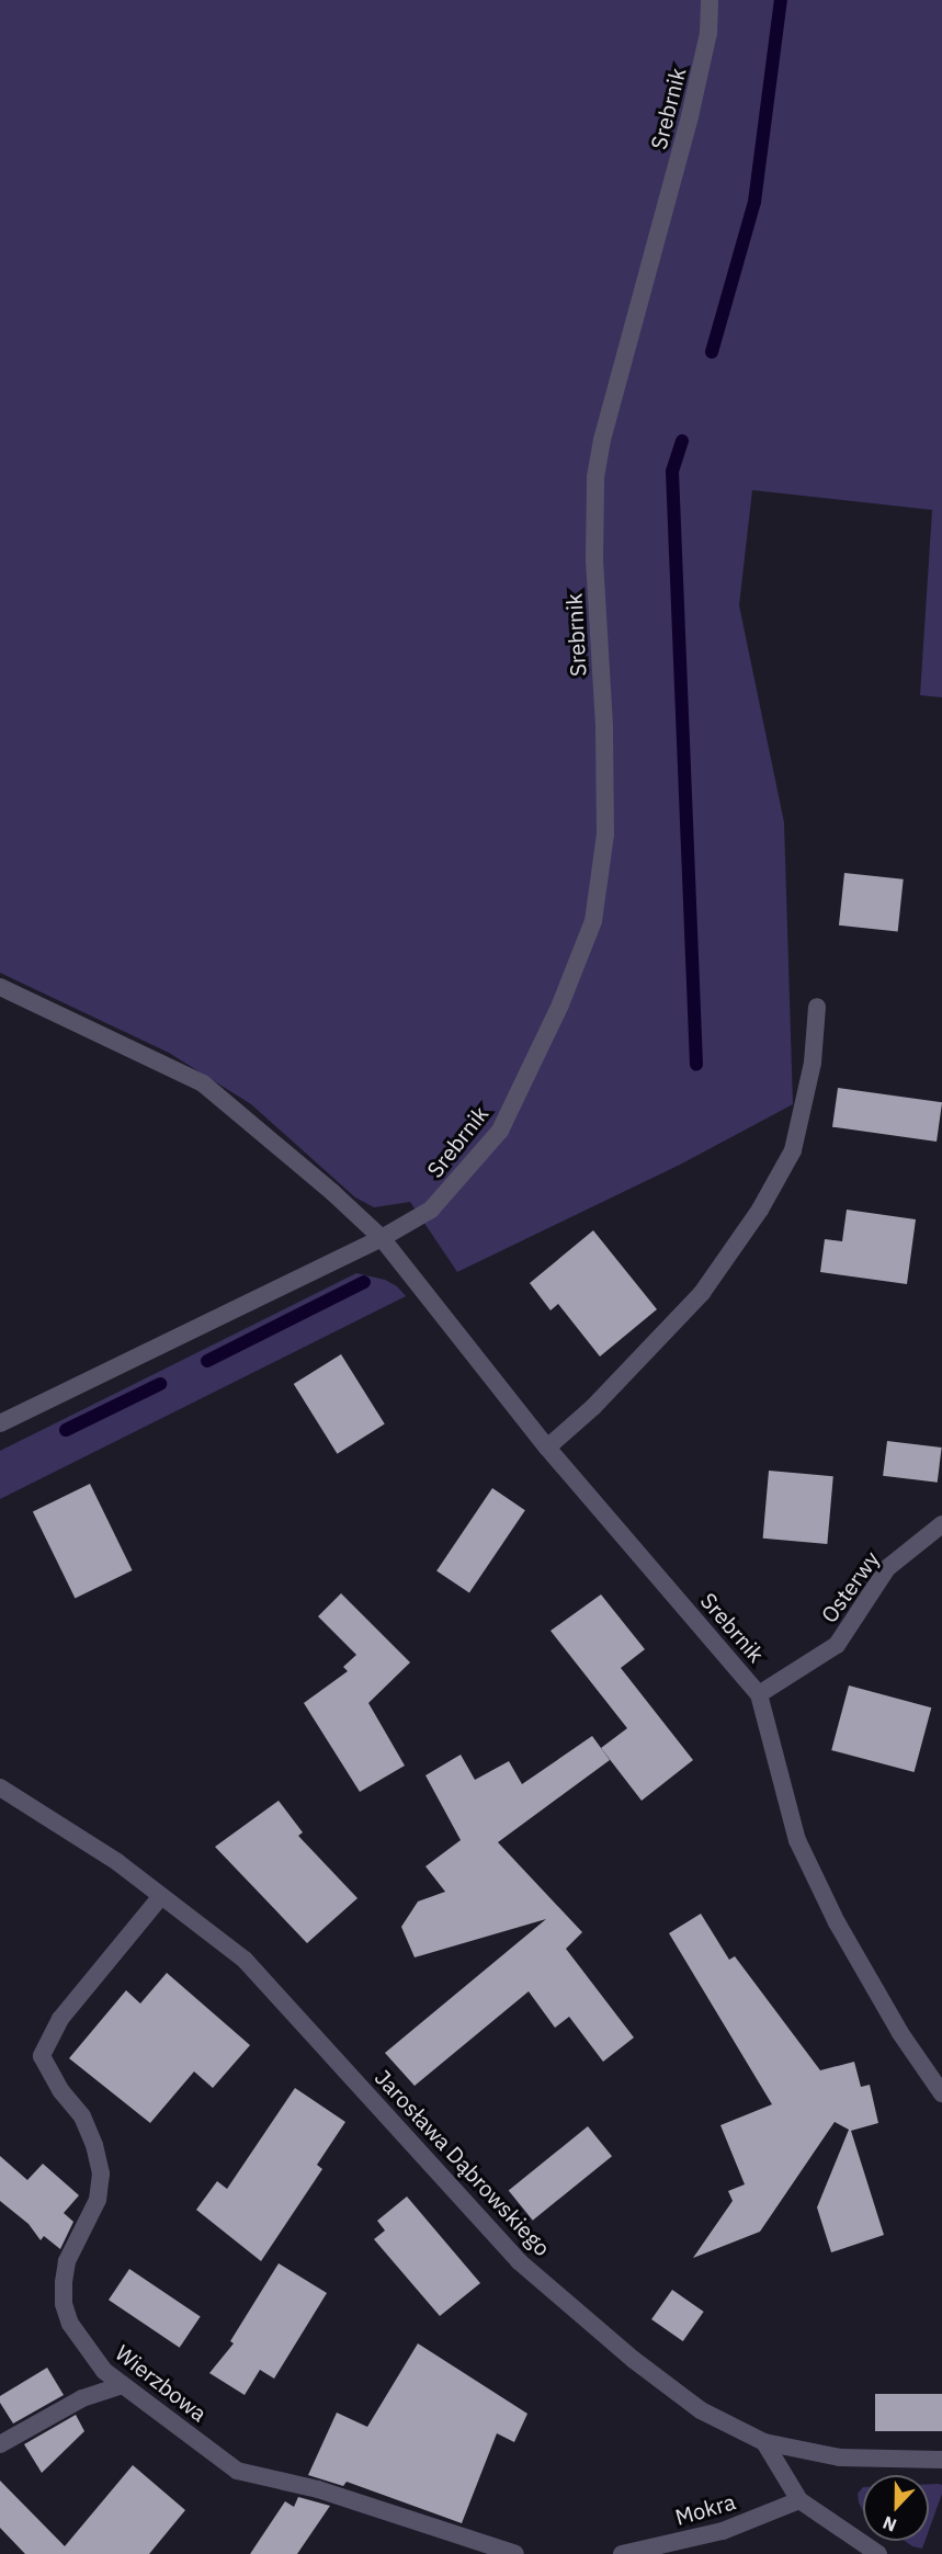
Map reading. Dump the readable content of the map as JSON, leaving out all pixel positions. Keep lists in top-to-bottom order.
{
  "streets": {
    "street": [
      "Srebrnik",
      "Osterwy",
      "Jarosława Dąbrowskiego",
      "Wierzbowa",
      "Mokra"
    ]
  },
  "crossings": [
    ["Srebrnik", "Osterwy"],
    ["Jarosława Dąbrowskiego", "Wierzbowa"]
  ],
  "north": "bottom"
}
